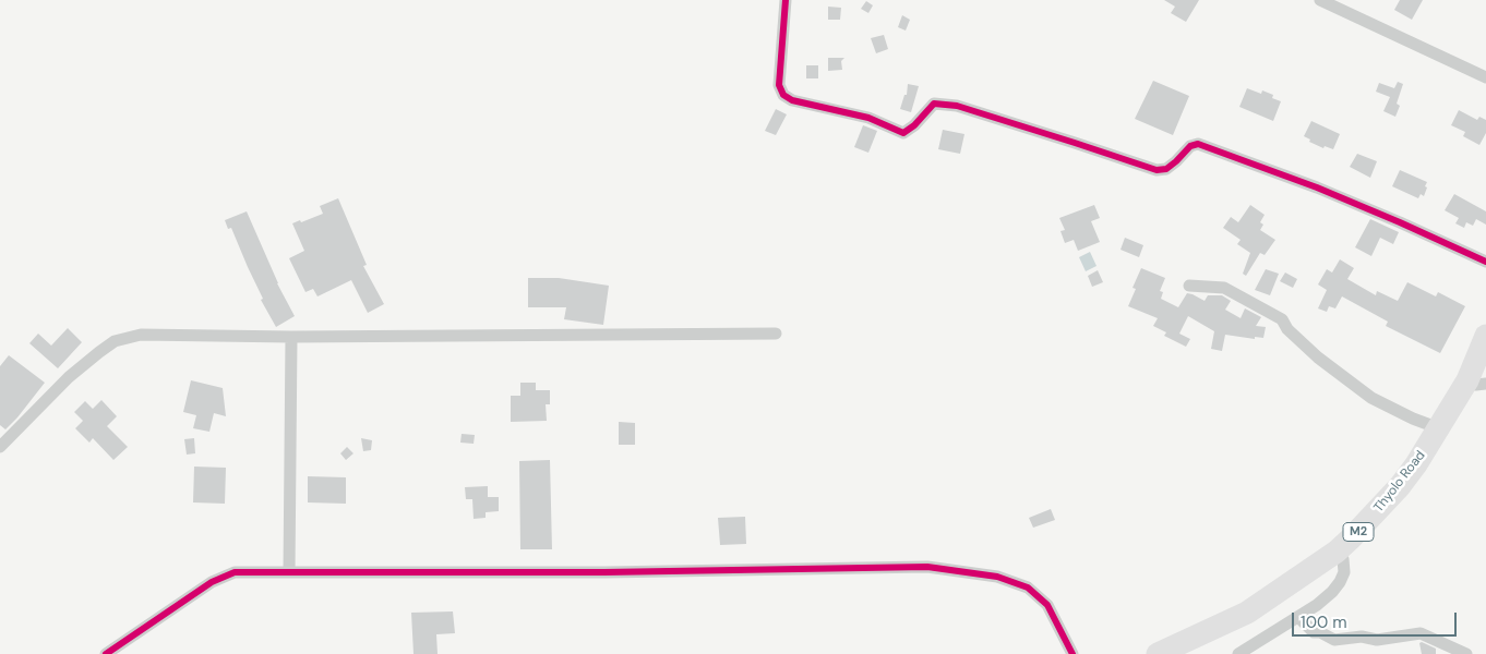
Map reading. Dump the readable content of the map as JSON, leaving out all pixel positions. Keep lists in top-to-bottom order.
{
  "streets": {
    "highway": ["Thyolo Road", "M2"]
  },
  "scale_bar": "100 m"
}
